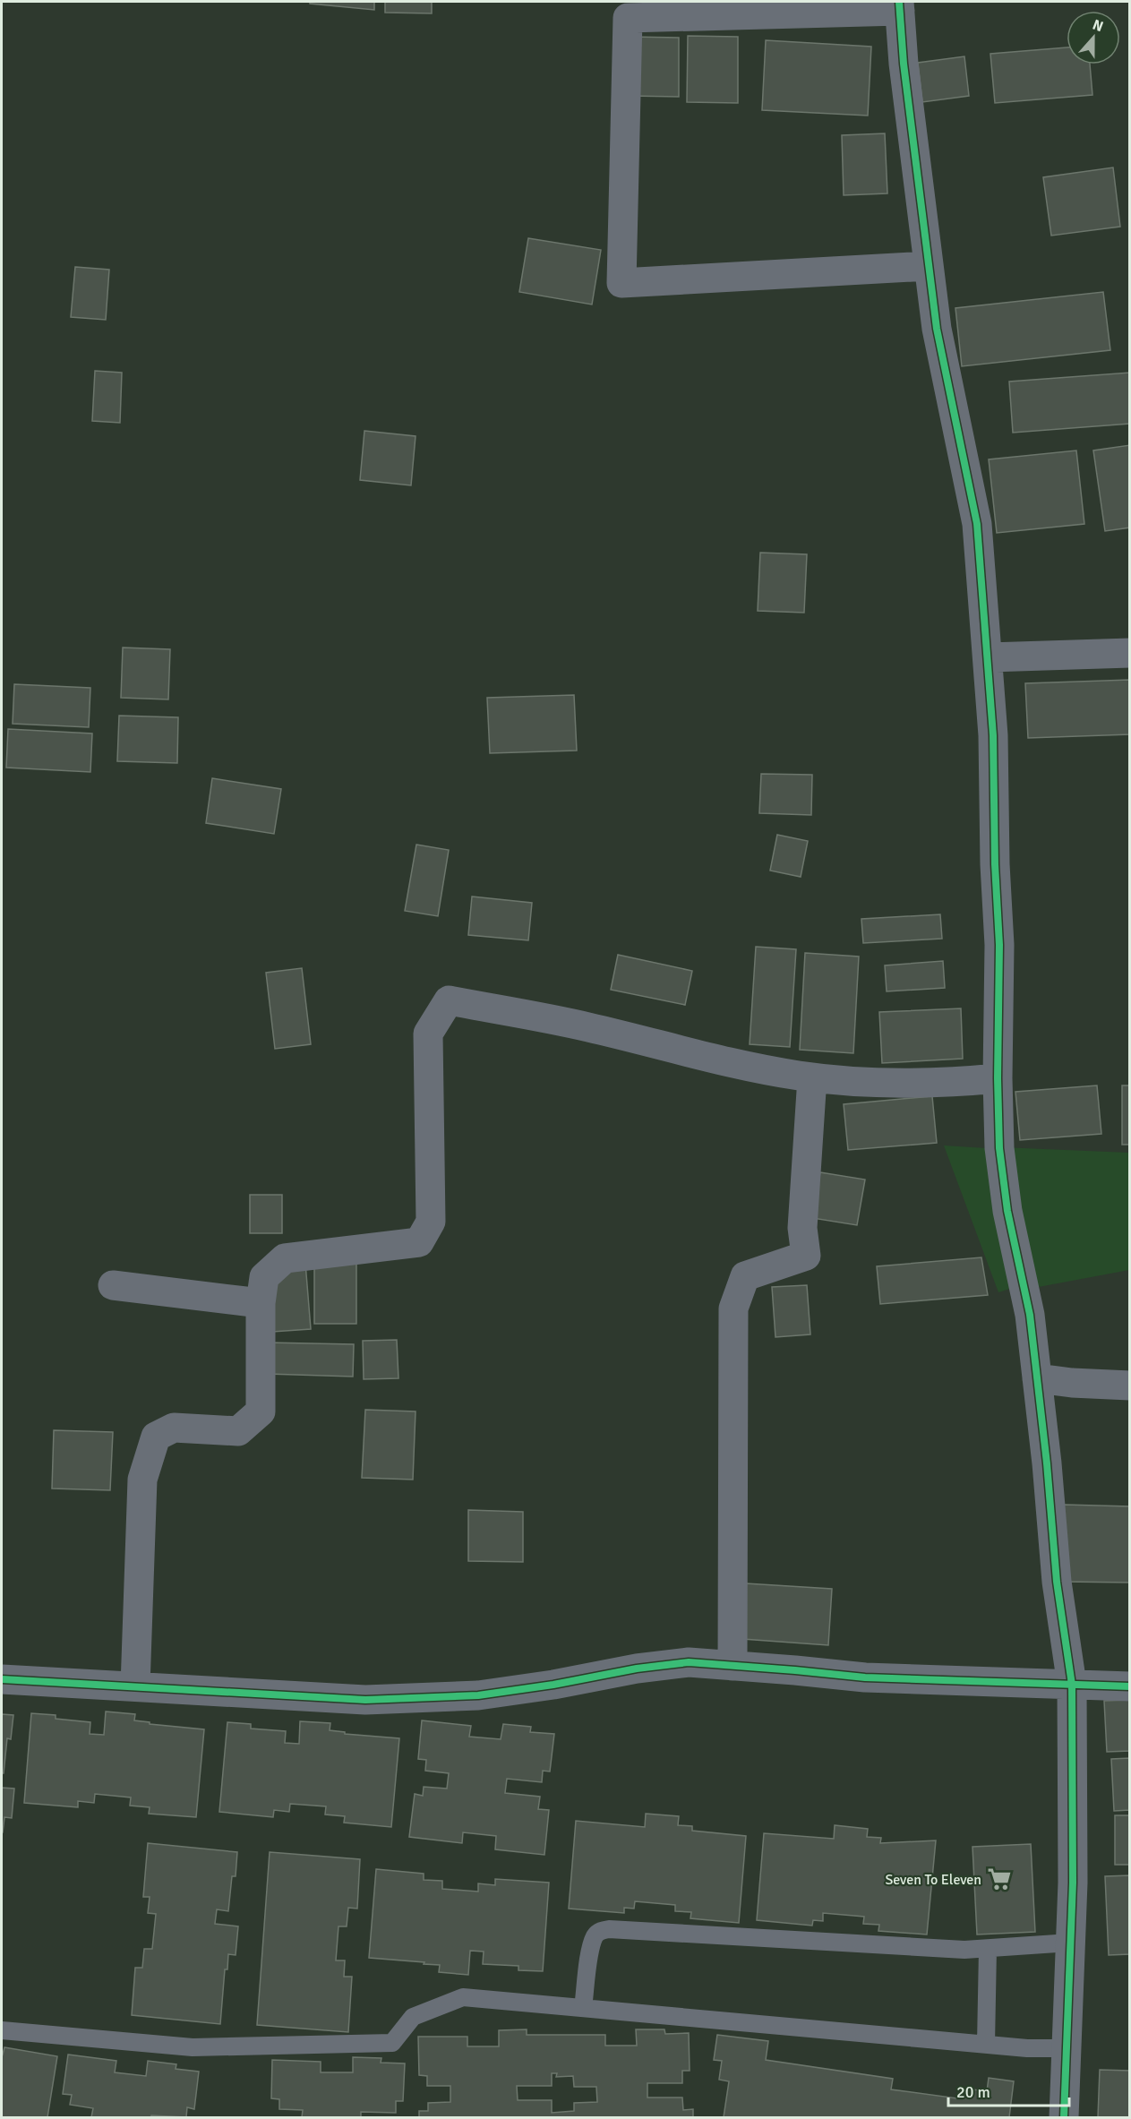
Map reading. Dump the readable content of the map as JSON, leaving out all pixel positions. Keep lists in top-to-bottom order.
{
  "places": {
    "supermarket": ["Seven To Eleven"]
  },
  "scale_bar": "20 m",
  "north": "top"
}
